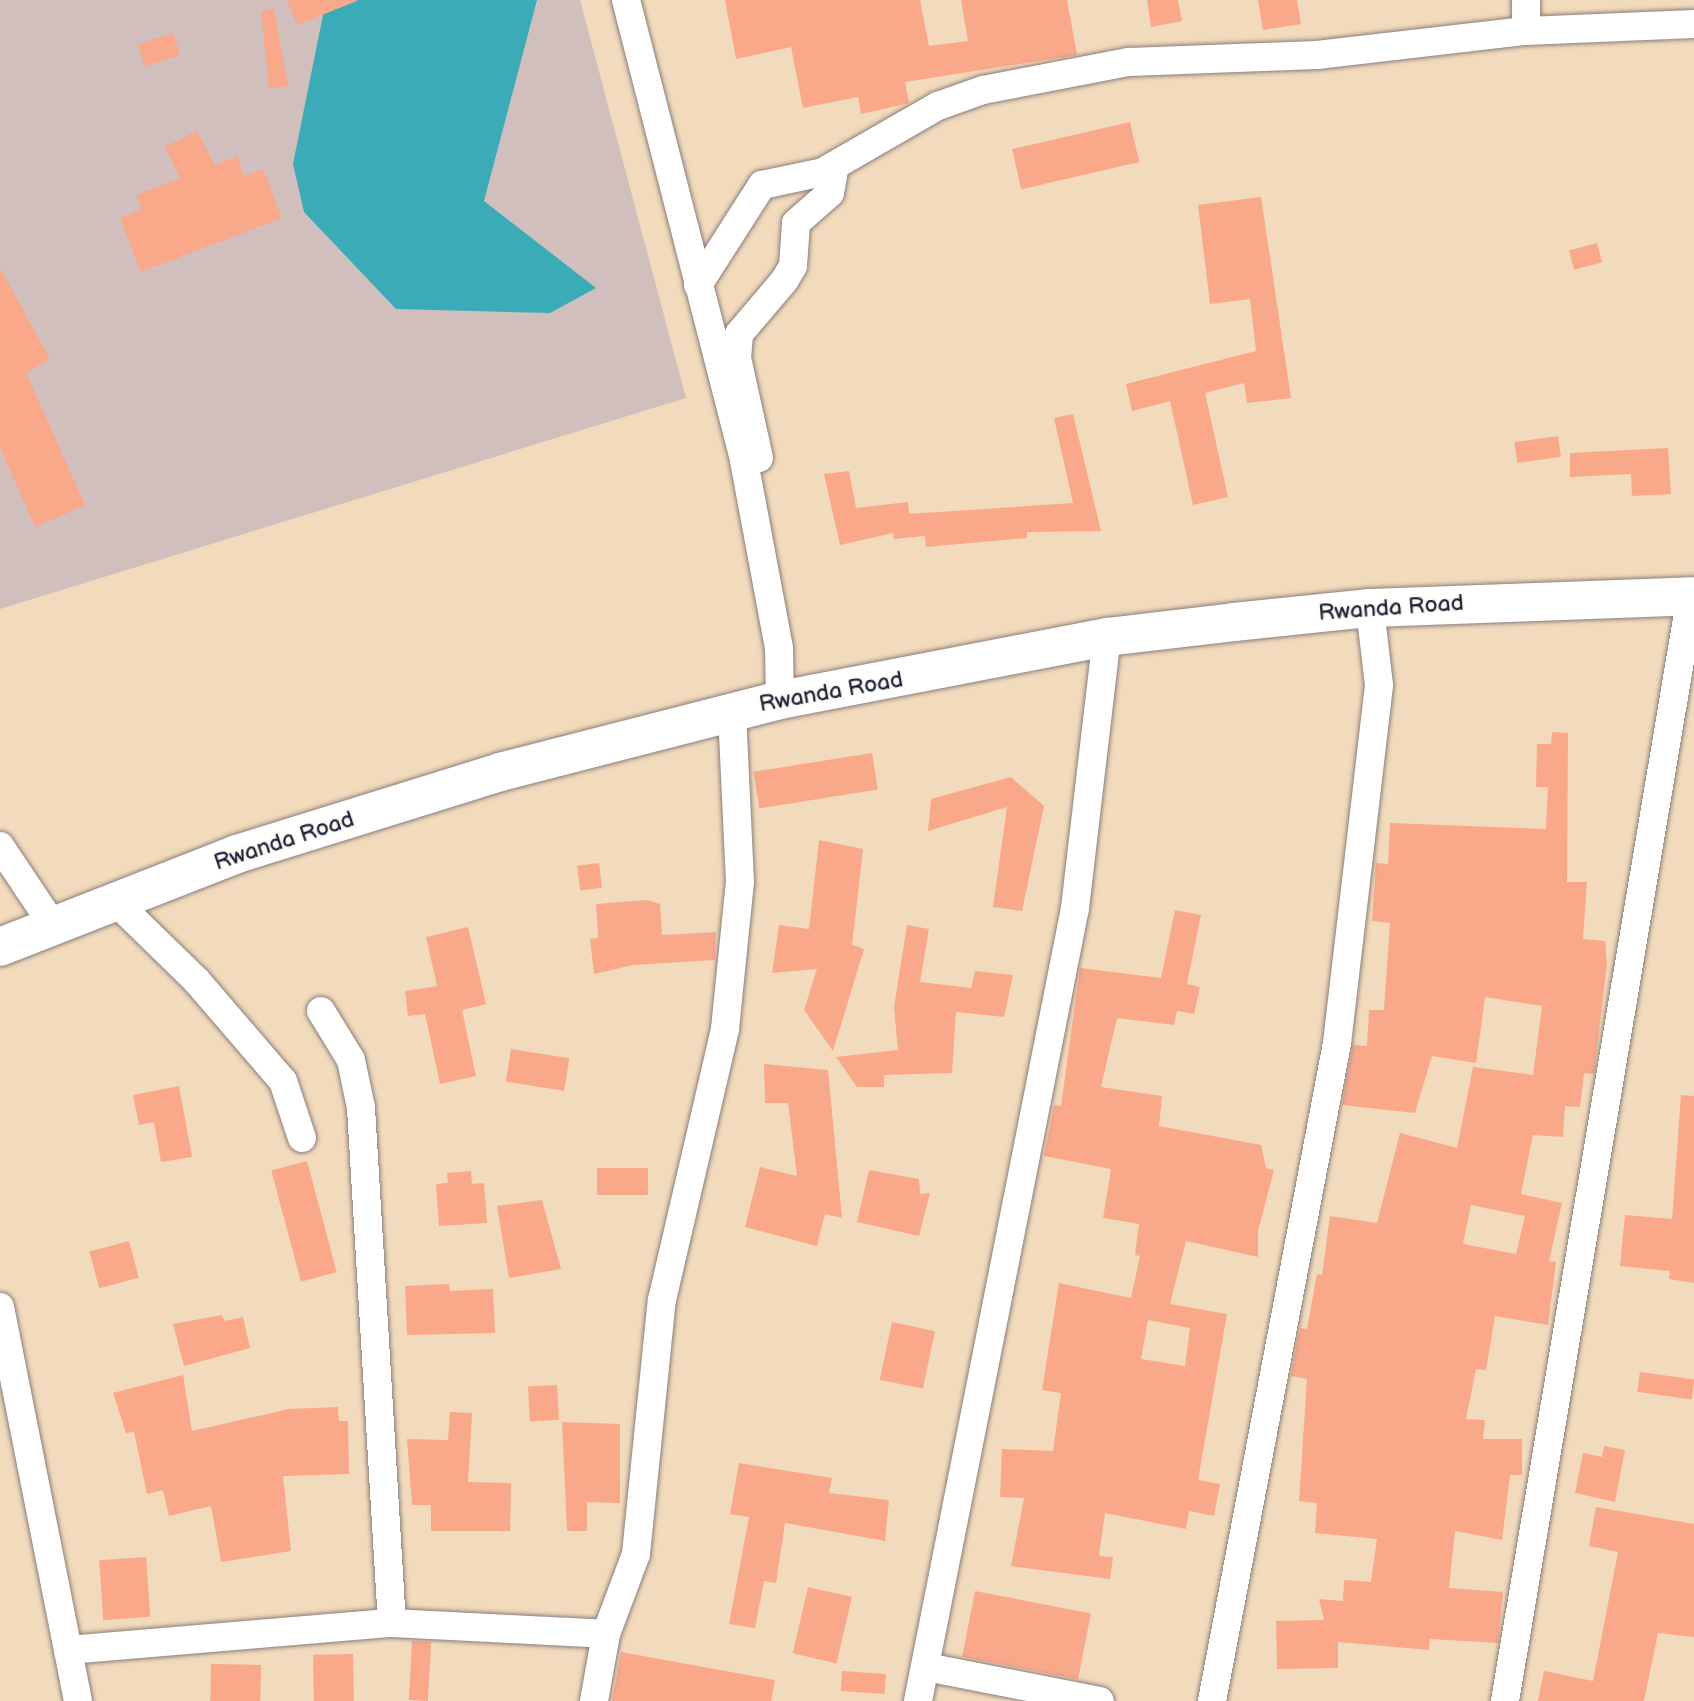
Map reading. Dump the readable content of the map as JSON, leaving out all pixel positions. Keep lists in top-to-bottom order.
{
  "streets": {
    "highway": ["Rwanda Road"]
  }
}
